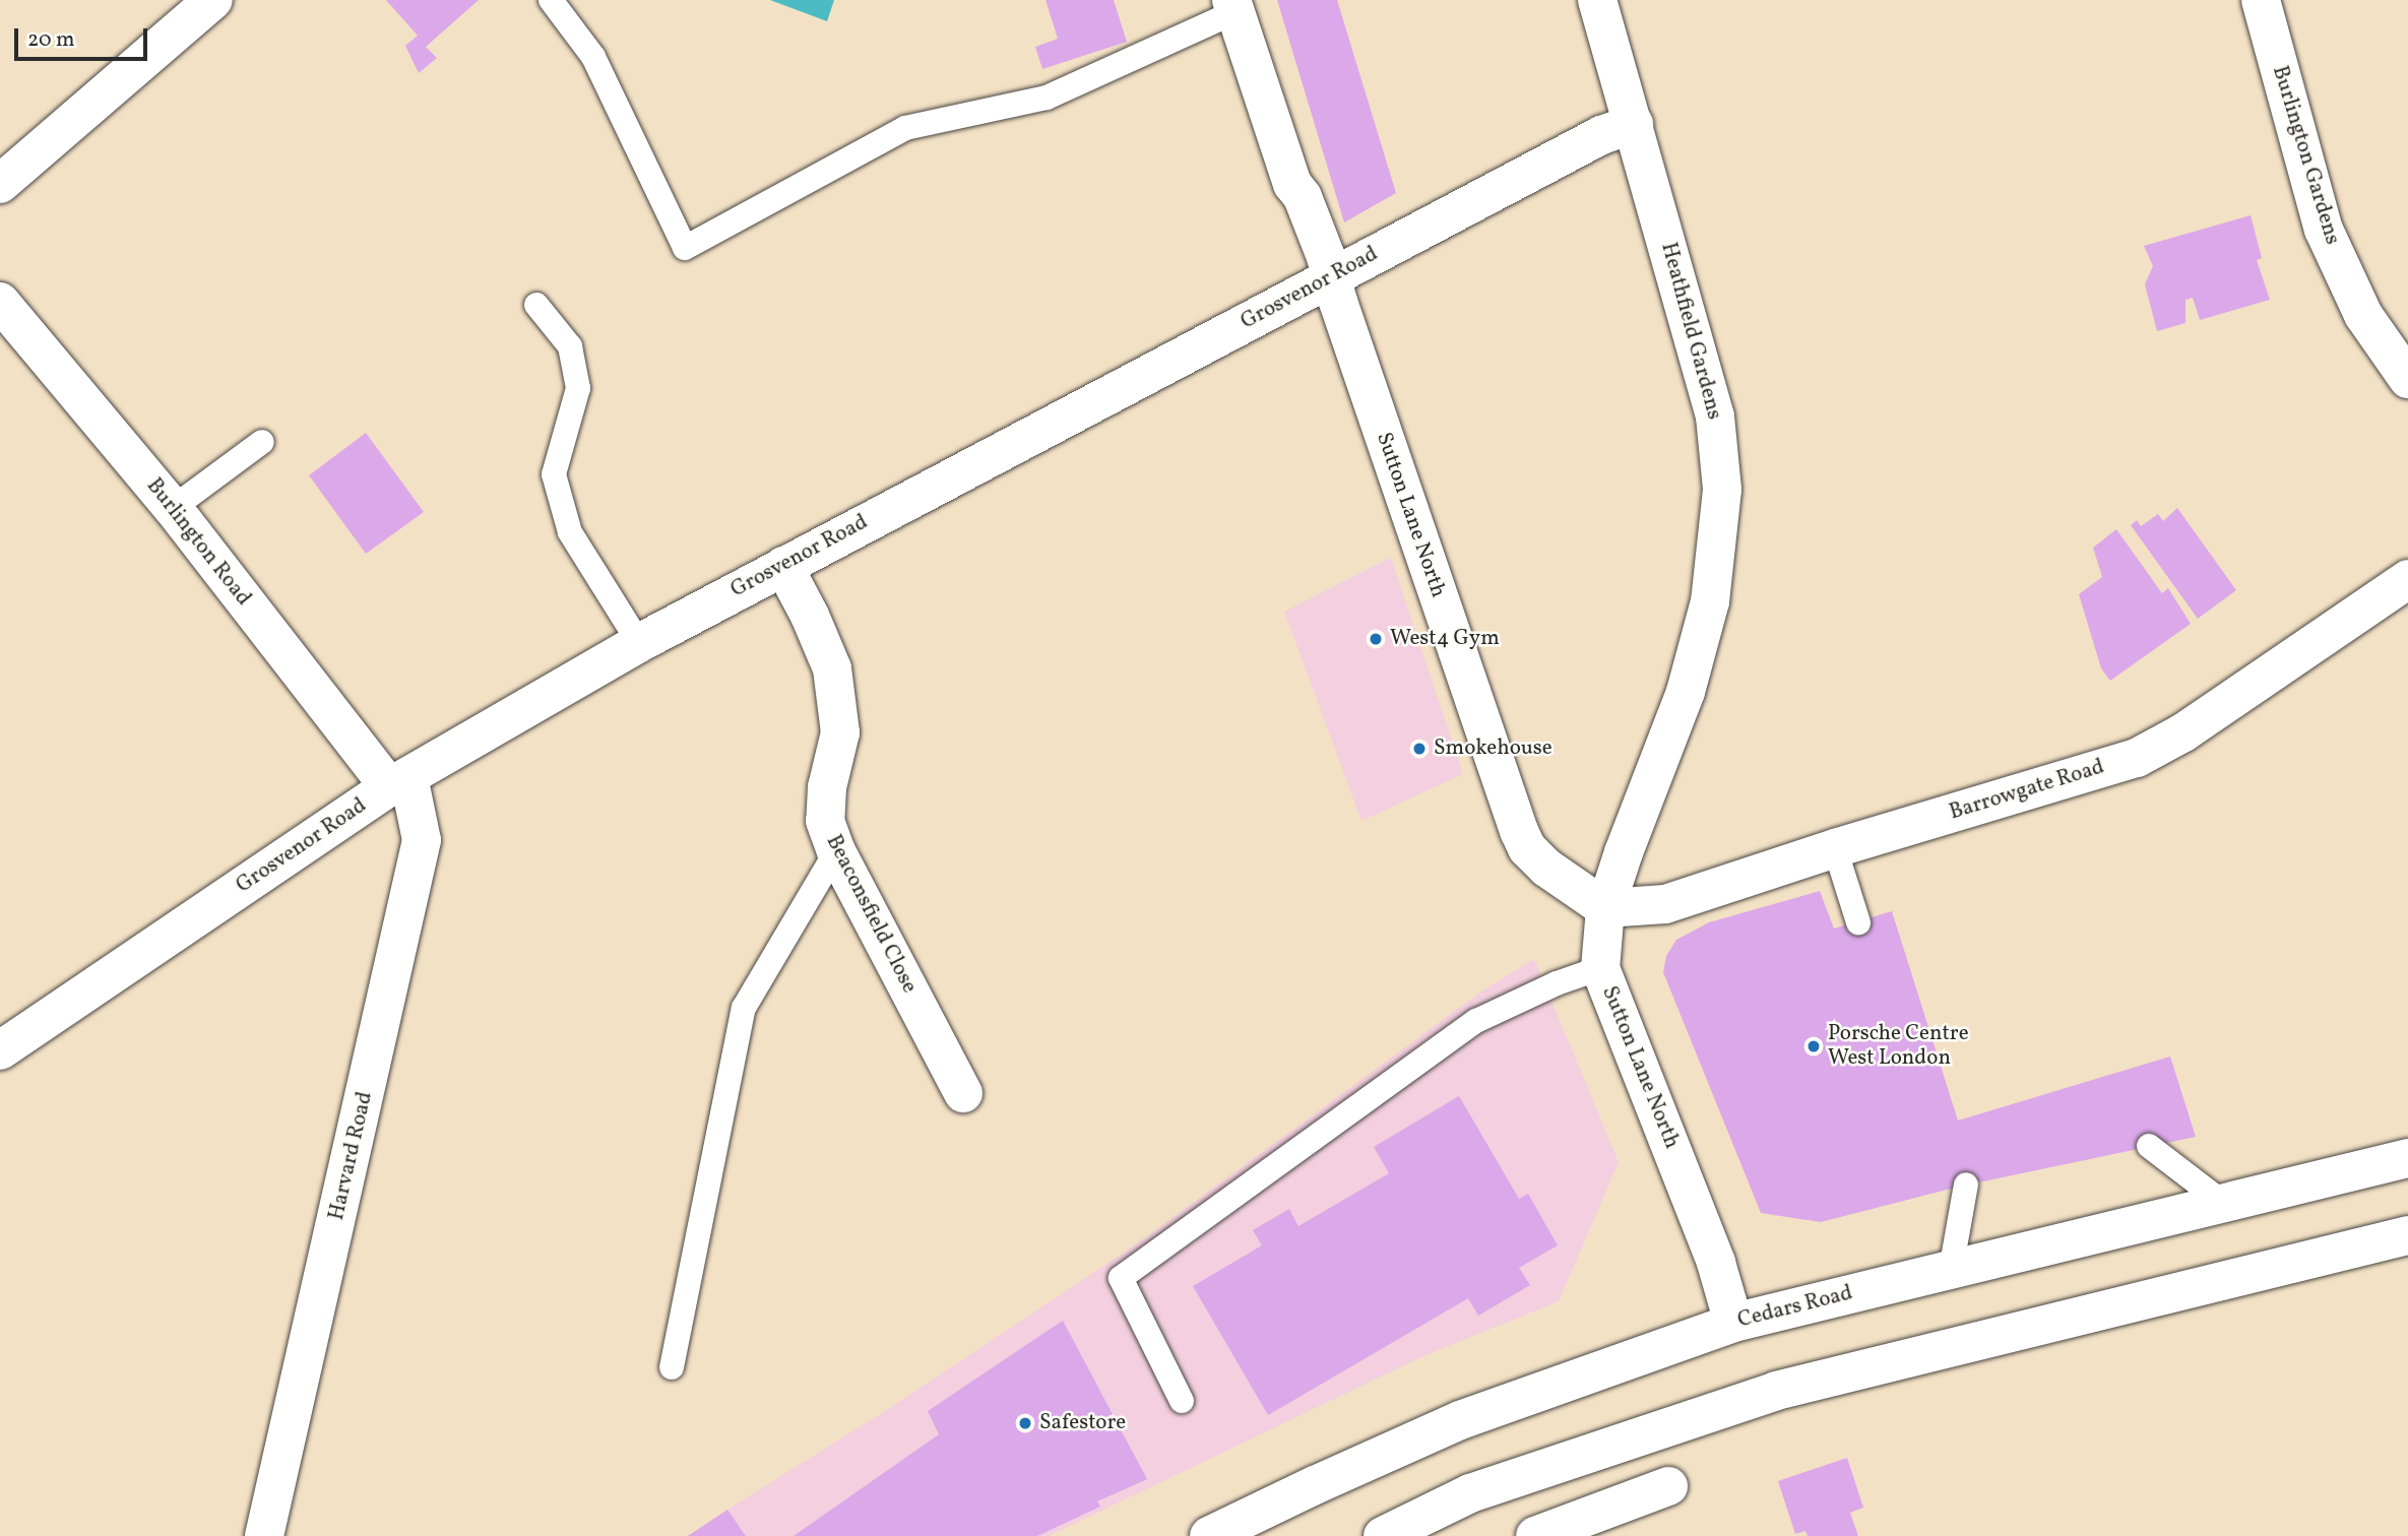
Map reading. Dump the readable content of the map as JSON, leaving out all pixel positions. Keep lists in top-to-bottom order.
{
  "streets": {
    "main road": [
      "Burlington Gardens",
      "Grosvenor Road",
      "Heathfield Gardens",
      "Sutton Lane North",
      "Burlington Road",
      "Barrowgate Road",
      "Beaconsfield Close",
      "Harvard Road",
      "Cedars Road"
    ]
  },
  "crossings": [
    ["Grosvenor Road", "Heathfield Gardens"],
    ["Grosvenor Road", "Sutton Lane North"],
    ["Grosvenor Road", "Burlington Road"],
    ["Grosvenor Road", "Beaconsfield Close"],
    ["Grosvenor Road", "Harvard Road"],
    ["Heathfield Gardens", "Sutton Lane North"],
    ["Heathfield Gardens", "Barrowgate Road"],
    ["Sutton Lane North", "Barrowgate Road"],
    ["Sutton Lane North", "Cedars Road"],
    ["Burlington Road", "Harvard Road"]
  ],
  "places": [
    "West4 Gym",
    "Smokehouse",
    "Porsche Centre West London",
    "Safestore"
  ],
  "scale_bar": "20 m"
}
